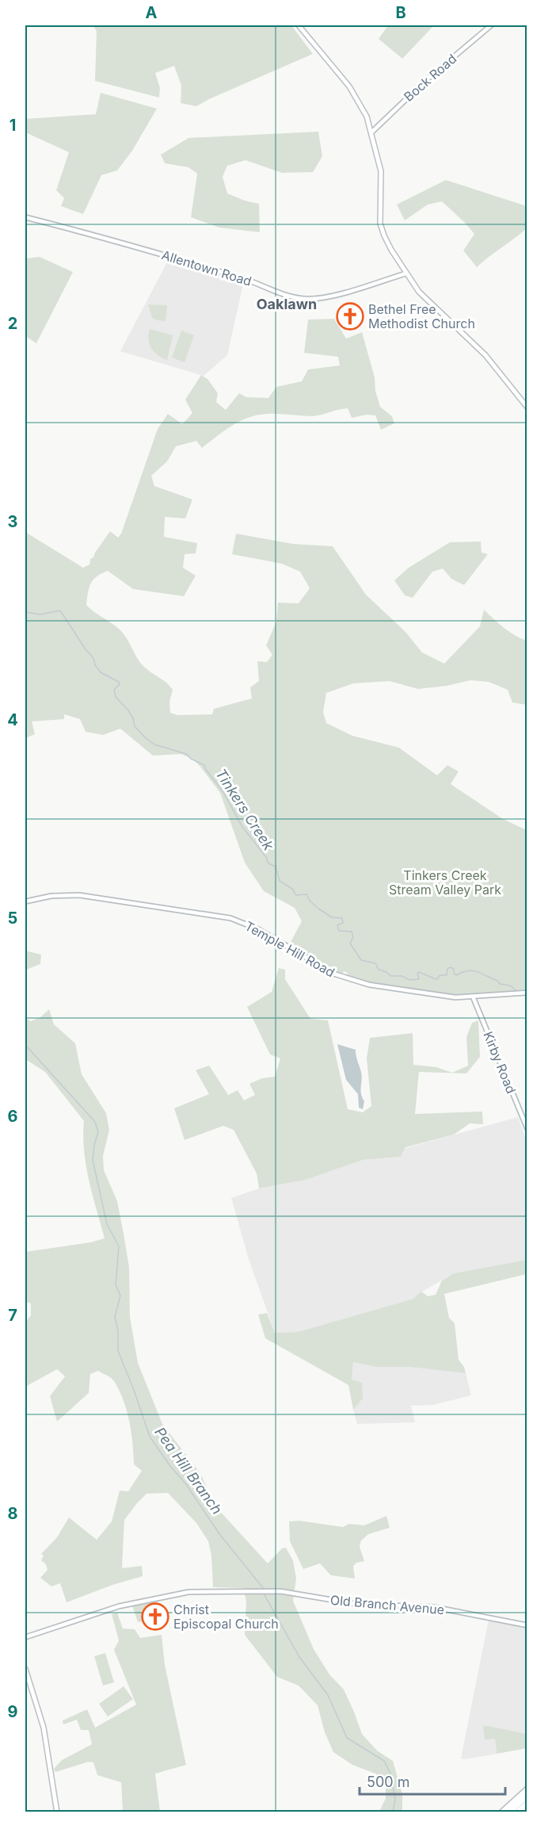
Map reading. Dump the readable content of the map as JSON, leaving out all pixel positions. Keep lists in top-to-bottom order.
{
  "streets": {
    "main road": [
      "Bock Road",
      "Allentown Road",
      "Temple Hill Road",
      "Kirby Road",
      "Old Branch Avenue"
    ]
  },
  "crossings": [
    ["Temple Hill Road", "Kirby Road"]
  ],
  "districts": ["Oaklawn"],
  "water": ["Tinkers Creek", "Pea Hill Branch"],
  "parks": ["Tinkers Creek Stream Valley Park"],
  "places": {
    "church": ["Bethel Free Methodist Church", "Christ Episcopal Church"]
  },
  "scale_bar": "500 m",
  "grid": {
    "columns": ["A", "B"],
    "rows": [
      "1",
      "2",
      "3",
      "4",
      "5",
      "6",
      "7",
      "8",
      "9"
    ]
  }
}
